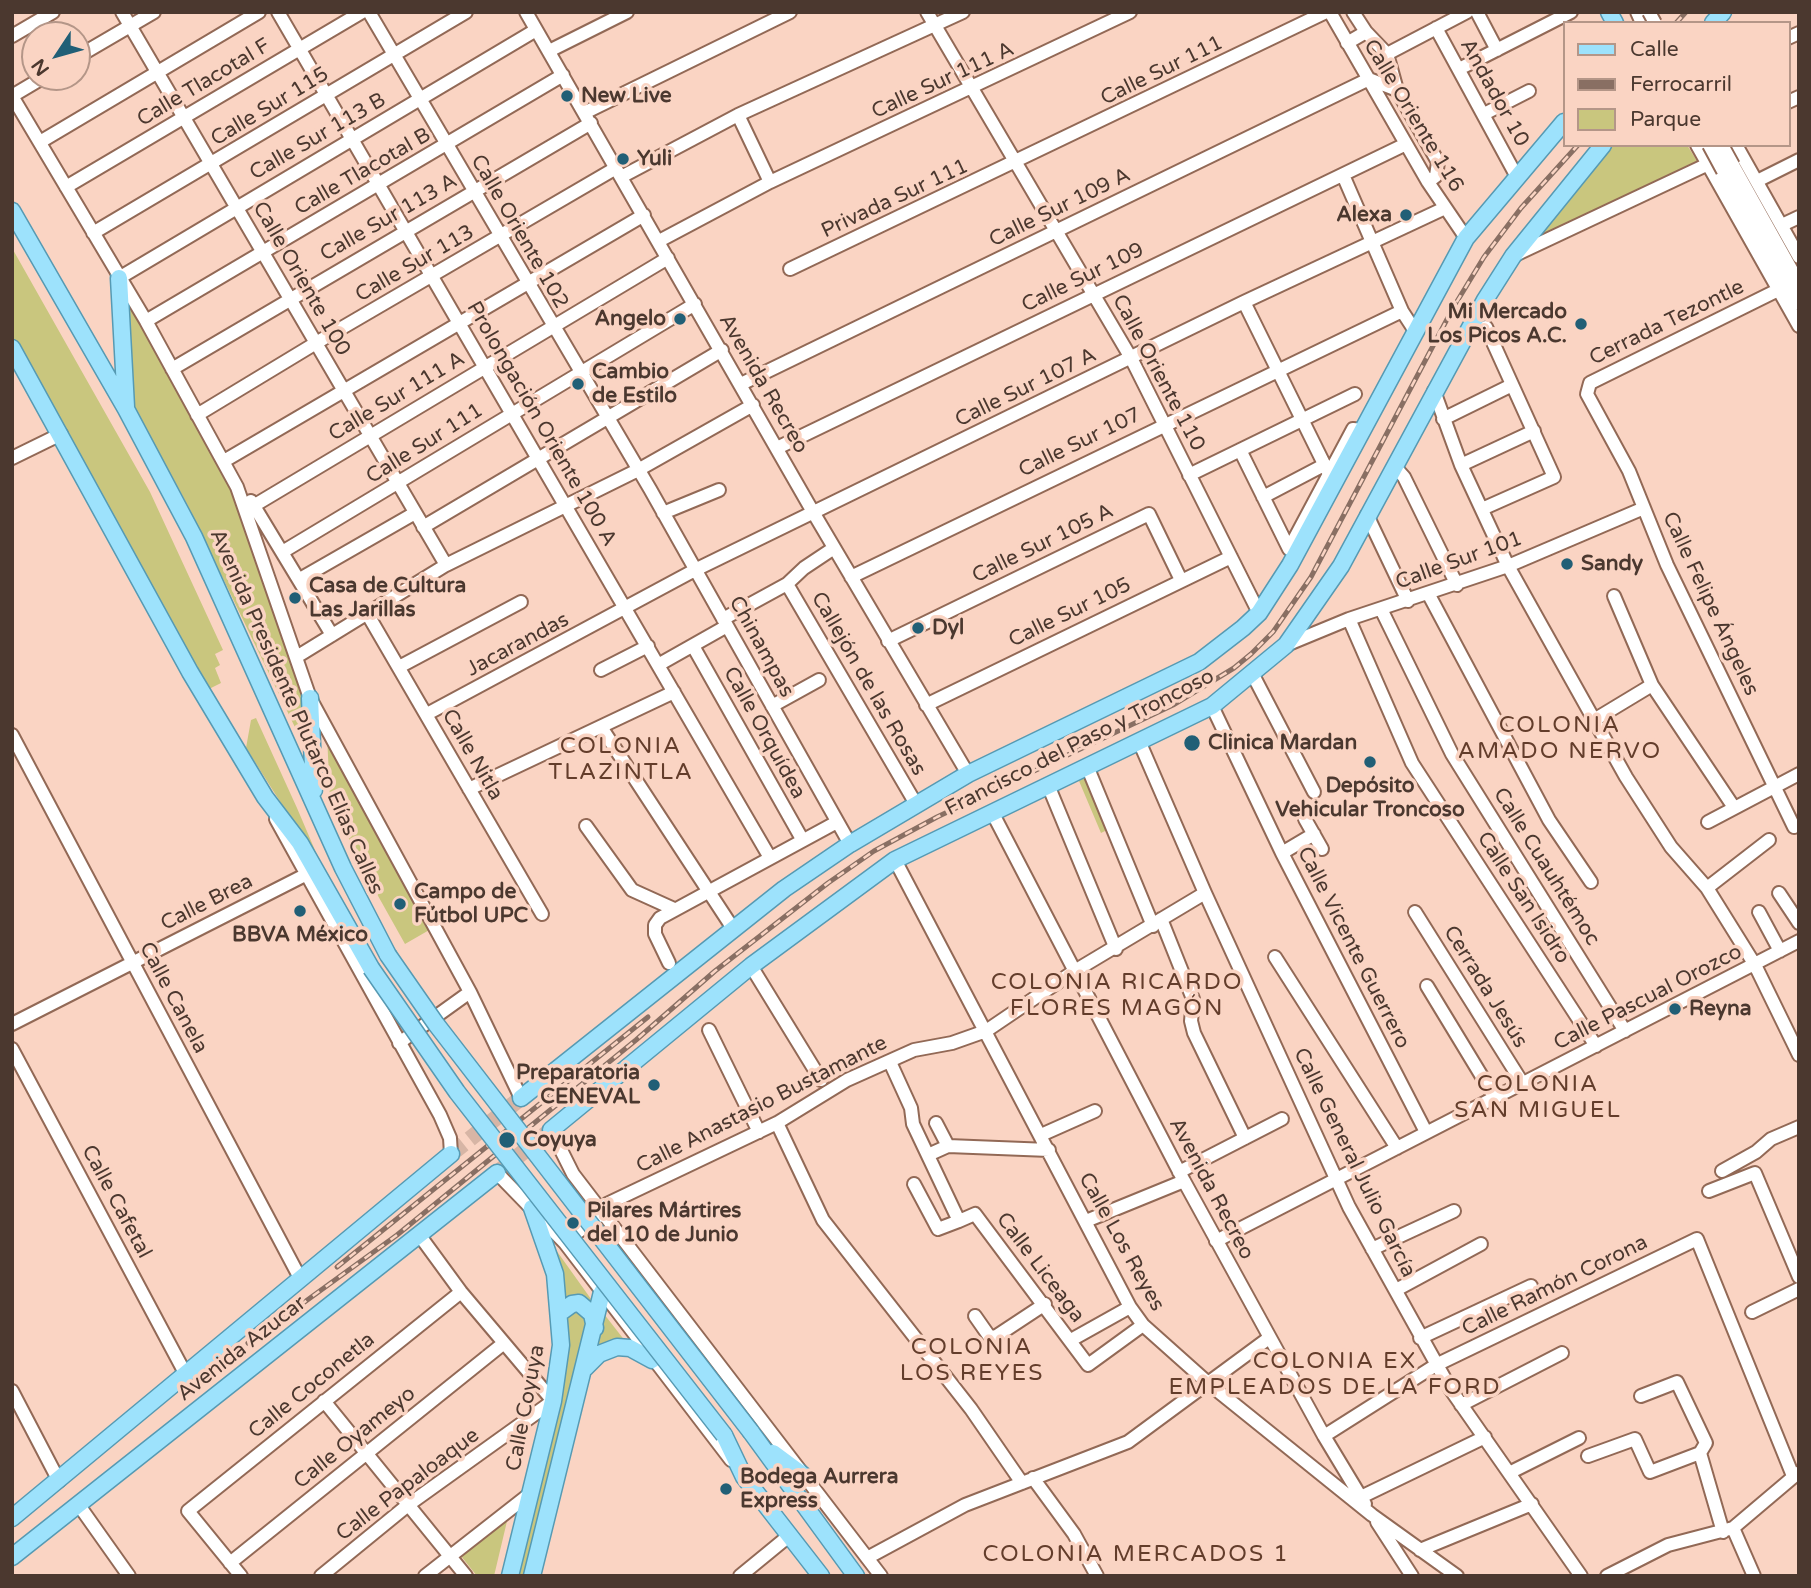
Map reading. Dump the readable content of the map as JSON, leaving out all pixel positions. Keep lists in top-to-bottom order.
{
  "streets": {
    "main road": [
      "Avenida Presidente Plutarco Elías Calles",
      "Francisco del Paso y Troncoso",
      "Avenida Azucar",
      "Calle Coyuya"
    ],
    "street": [
      "Calle Sur 111",
      "Calle Sur 111 A",
      "Calle Tlacotal F",
      "Andador 10",
      "Calle Sur 115",
      "Calle Oriente 116",
      "Calle Sur 113 B",
      "Calle Tlacotal B",
      "Privada Sur 111",
      "Calle Sur 109 A",
      "Calle Sur 113 A",
      "Calle Oriente 102",
      "Calle Sur 113",
      "Calle Sur 109",
      "Calle Oriente 100",
      "Cerrada Tezontle",
      "Calle Oriente 110",
      "Avenida Recreo",
      "Calle Sur 107 A",
      "Prolongación Oriente 100 A",
      "Calle Sur 107",
      "Calle Sur 105 A",
      "Calle Sur 101",
      "Calle Felipe Ángeles",
      "Calle Sur 105",
      "Jacarandas",
      "Chinampas",
      "Callejón de las Rosas",
      "Calle Orquídea",
      "Calle Nitla",
      "Calle Cuauhtémoc",
      "Calle San Isidro",
      "Calle Brea",
      "Calle Vicente Guerrero",
      "Cerrada Jesús",
      "Calle Canela",
      "Calle Pascual Orozco",
      "Calle Anastasio Bustamante",
      "Calle General Julio García",
      "Calle Cafetal",
      "Calle Los Reyes",
      "Calle Liceaga",
      "Calle Ramón Corona",
      "Calle Coconetla",
      "Calle Oyameyo",
      "Calle Papaloaque"
    ]
  },
  "crossings": [
    ["Calle Sur 111", "Calle Oriente 116"],
    ["Calle Sur 111", "Privada Sur 111"],
    ["Calle Sur 111", "Calle Oriente 102"],
    ["Calle Sur 111", "Calle Oriente 100"],
    ["Calle Sur 111", "Calle Oriente 110"],
    ["Calle Sur 111", "Avenida Recreo"],
    ["Calle Sur 111", "Prolongación Oriente 100 A"],
    ["Calle Sur 111", "Avenida Presidente Plutarco Elías Calles"],
    ["Calle Sur 111 A", "Calle Oriente 102"],
    ["Calle Sur 111 A", "Calle Oriente 100"],
    ["Calle Sur 111 A", "Calle Oriente 110"],
    ["Calle Sur 111 A", "Avenida Recreo"],
    ["Calle Sur 111 A", "Prolongación Oriente 100 A"],
    ["Calle Sur 111 A", "Avenida Presidente Plutarco Elías Calles"],
    ["Calle Tlacotal F", "Calle Oriente 100"],
    ["Calle Tlacotal F", "Prolongación Oriente 100 A"],
    ["Calle Tlacotal F", "Avenida Presidente Plutarco Elías Calles"],
    ["Andador 10", "Francisco del Paso y Troncoso"],
    ["Calle Sur 115", "Calle Oriente 102"],
    ["Calle Sur 115", "Calle Oriente 100"],
    ["Calle Sur 115", "Prolongación Oriente 100 A"],
    ["Calle Sur 115", "Avenida Presidente Plutarco Elías Calles"],
    ["Calle Oriente 116", "Calle Sur 109 A"],
    ["Calle Oriente 116", "Calle Sur 109"],
    ["Calle Oriente 116", "Calle Sur 107 A"],
    ["Calle Oriente 116", "Francisco del Paso y Troncoso"],
    ["Calle Sur 113 B", "Calle Oriente 102"],
    ["Calle Sur 113 B", "Calle Oriente 100"],
    ["Calle Sur 113 B", "Avenida Recreo"],
    ["Calle Sur 113 B", "Prolongación Oriente 100 A"],
    ["Calle Sur 113 B", "Avenida Presidente Plutarco Elías Calles"],
    ["Calle Tlacotal B", "Calle Oriente 102"],
    ["Calle Tlacotal B", "Calle Oriente 100"],
    ["Calle Tlacotal B", "Avenida Recreo"],
    ["Calle Tlacotal B", "Prolongación Oriente 100 A"],
    ["Calle Tlacotal B", "Avenida Presidente Plutarco Elías Calles"],
    ["Privada Sur 111", "Calle Oriente 110"],
    ["Calle Sur 109 A", "Calle Oriente 110"],
    ["Calle Sur 109 A", "Avenida Recreo"],
    ["Calle Sur 113 A", "Calle Oriente 102"],
    ["Calle Sur 113 A", "Calle Oriente 100"],
    ["Calle Sur 113 A", "Avenida Recreo"],
    ["Calle Sur 113 A", "Prolongación Oriente 100 A"],
    ["Calle Sur 113 A", "Avenida Presidente Plutarco Elías Calles"],
    ["Calle Oriente 102", "Calle Sur 113"],
    ["Calle Oriente 102", "Chinampas"],
    ["Calle Sur 113", "Calle Oriente 100"],
    ["Calle Sur 113", "Calle Oriente 110"],
    ["Calle Sur 113", "Avenida Recreo"],
    ["Calle Sur 113", "Prolongación Oriente 100 A"],
    ["Calle Sur 113", "Avenida Presidente Plutarco Elías Calles"],
    ["Calle Sur 109", "Calle Oriente 110"],
    ["Calle Sur 109", "Avenida Recreo"],
    ["Cerrada Tezontle", "Calle Felipe Ángeles"],
    ["Calle Oriente 110", "Calle Sur 107 A"],
    ["Calle Oriente 110", "Calle Sur 107"],
    ["Calle Oriente 110", "Calle Sur 105"],
    ["Calle Oriente 110", "Francisco del Paso y Troncoso"],
    ["Avenida Recreo", "Calle Sur 107 A"],
    ["Avenida Recreo", "Calle Sur 107"],
    ["Avenida Recreo", "Calle Sur 105 A"],
    ["Avenida Recreo", "Calle Sur 105"],
    ["Avenida Recreo", "Francisco del Paso y Troncoso"],
    ["Avenida Recreo", "Calle Pascual Orozco"],
    ["Avenida Recreo", "Calle Anastasio Bustamante"],
    ["Avenida Recreo", "Calle Los Reyes"],
    ["Avenida Recreo", "Calle Ramón Corona"],
    ["Calle Sur 107 A", "Prolongación Oriente 100 A"],
    ["Calle Sur 107 A", "Jacarandas"],
    ["Calle Sur 107 A", "Chinampas"],
    ["Prolongación Oriente 100 A", "Jacarandas"],
    ["Calle Sur 105 A", "Calle Sur 105"],
    ["Calle Sur 101", "Calle Felipe Ángeles"],
    ["Calle Sur 101", "Francisco del Paso y Troncoso"],
    ["Calle Sur 101", "Calle Cuauhtémoc"],
    ["Calle Sur 101", "Calle San Isidro"],
    ["Jacarandas", "Calle Nitla"],
    ["Chinampas", "Francisco del Paso y Troncoso"],
    ["Callejón de las Rosas", "Francisco del Paso y Troncoso"],
    ["Avenida Presidente Plutarco Elías Calles", "Francisco del Paso y Troncoso"],
    ["Avenida Presidente Plutarco Elías Calles", "Calle Brea"],
    ["Avenida Presidente Plutarco Elías Calles", "Calle Anastasio Bustamante"],
    ["Avenida Presidente Plutarco Elías Calles", "Avenida Azucar"],
    ["Avenida Presidente Plutarco Elías Calles", "Calle Coyuya"],
    ["Francisco del Paso y Troncoso", "Calle Vicente Guerrero"],
    ["Francisco del Paso y Troncoso", "Calle General Julio García"],
    ["Francisco del Paso y Troncoso", "Calle Los Reyes"],
    ["Calle Cuauhtémoc", "Calle Pascual Orozco"],
    ["Calle San Isidro", "Calle Pascual Orozco"],
    ["Calle Brea", "Calle Canela"],
    ["Calle Vicente Guerrero", "Calle Pascual Orozco"],
    ["Cerrada Jesús", "Calle Pascual Orozco"],
    ["Calle Canela", "Avenida Azucar"],
    ["Calle Pascual Orozco", "Calle General Julio García"],
    ["Calle Anastasio Bustamante", "Calle General Julio García"],
    ["Calle Anastasio Bustamante", "Calle Los Reyes"],
    ["Calle General Julio García", "Calle Ramón Corona"],
    ["Calle Cafetal", "Avenida Azucar"],
    ["Calle Los Reyes", "Calle Liceaga"],
    ["Calle Coconetla", "Calle Oyameyo"],
    ["Calle Coyuya", "Calle Papaloaque"]
  ],
  "districts": [
    "COLONIA AMADO NERVO",
    "COLONIA TLAZINTLA",
    "COLONIA RICARDO FLORES MAGÓN",
    "COLONIA SAN MIGUEL",
    "COLONIA LOS REYES",
    "COLONIA EX EMPLEADOS DE LA FORD",
    "COLONIA MERCADOS 1"
  ],
  "places": [
    "New Live",
    "Yuli",
    "Alexa",
    "Angelo",
    "Mi Mercado Los Picos A.C.",
    "Cambio de Estilo",
    "Sandy",
    "Casa de Cultura Las Jarillas",
    "Dyl",
    "Clinica Mardan",
    "Depósito Vehicular Troncoso",
    "Campo de Fútbol UPC",
    "BBVA México",
    "Reyna",
    "Preparatoria CENEVAL",
    "Coyuya",
    "Pilares Mártires del 10 de Junio",
    "Bodega Aurrera Express"
  ],
  "legend": ["Calle", "Ferrocarril", "Parque"],
  "north": "bottom left"
}
